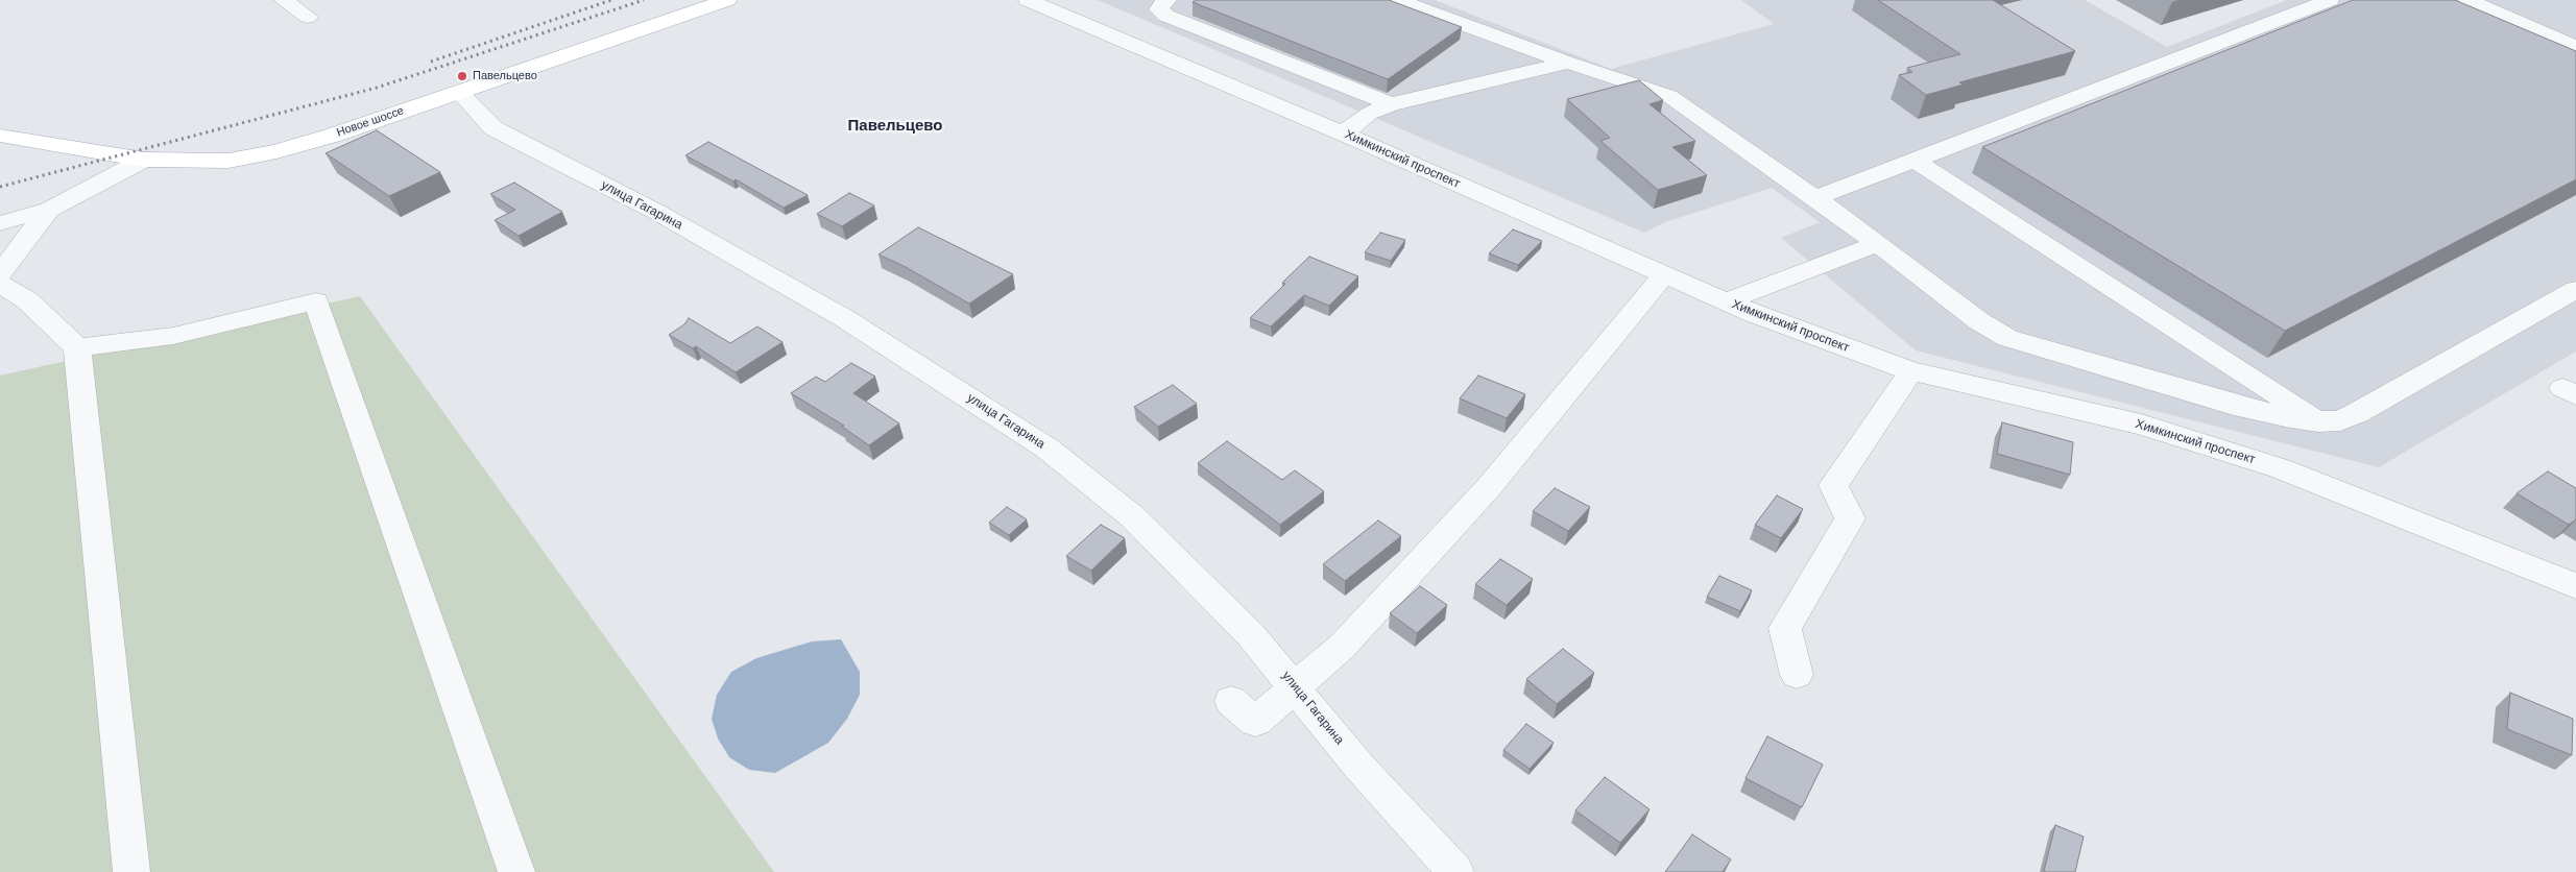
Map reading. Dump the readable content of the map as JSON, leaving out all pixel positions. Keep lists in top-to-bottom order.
{
  "streets": {
    "main road": ["Новое шоссе"],
    "street": ["Химкинский проспект", "улица Гагарина"]
  },
  "crossings": [
    ["Новое шоссе", "улица Гагарина"]
  ],
  "districts": ["Павельцево"],
  "places": ["Павельцево"]
}
